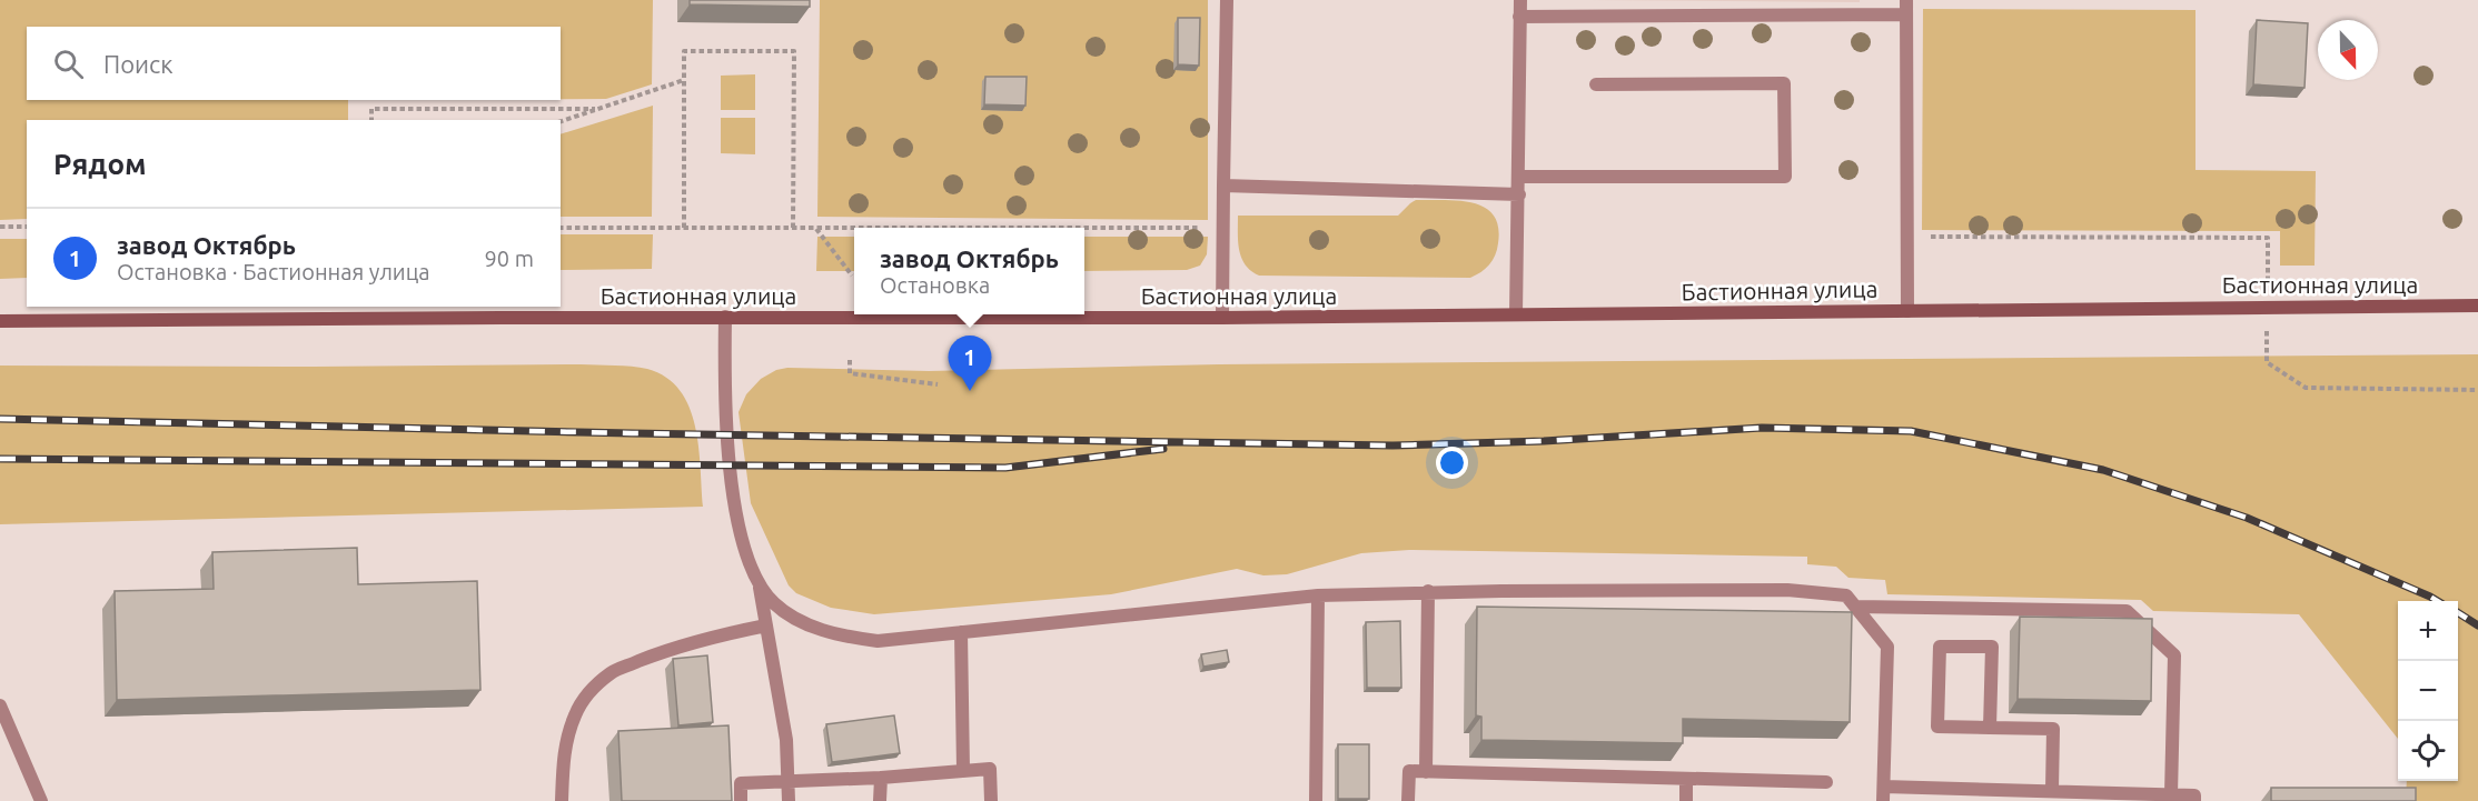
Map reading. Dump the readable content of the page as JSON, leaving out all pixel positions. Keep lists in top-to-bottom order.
{
  "streets": {
    "main road": ["Бастионная улица"]
  },
  "north": "bottom",
  "page": {
    "search": "Поиск",
    "heading": "Рядом",
    "list": [
      {
        "mark": "1",
        "name": "завод Октябрь",
        "note": "Остановка · Бастионная улица",
        "value": "90 m"
      }
    ],
    "popup": ["завод Октябрь", "Остановка"],
    "pins": "1",
    "map_buttons": ["+", "−"]
  }
}
